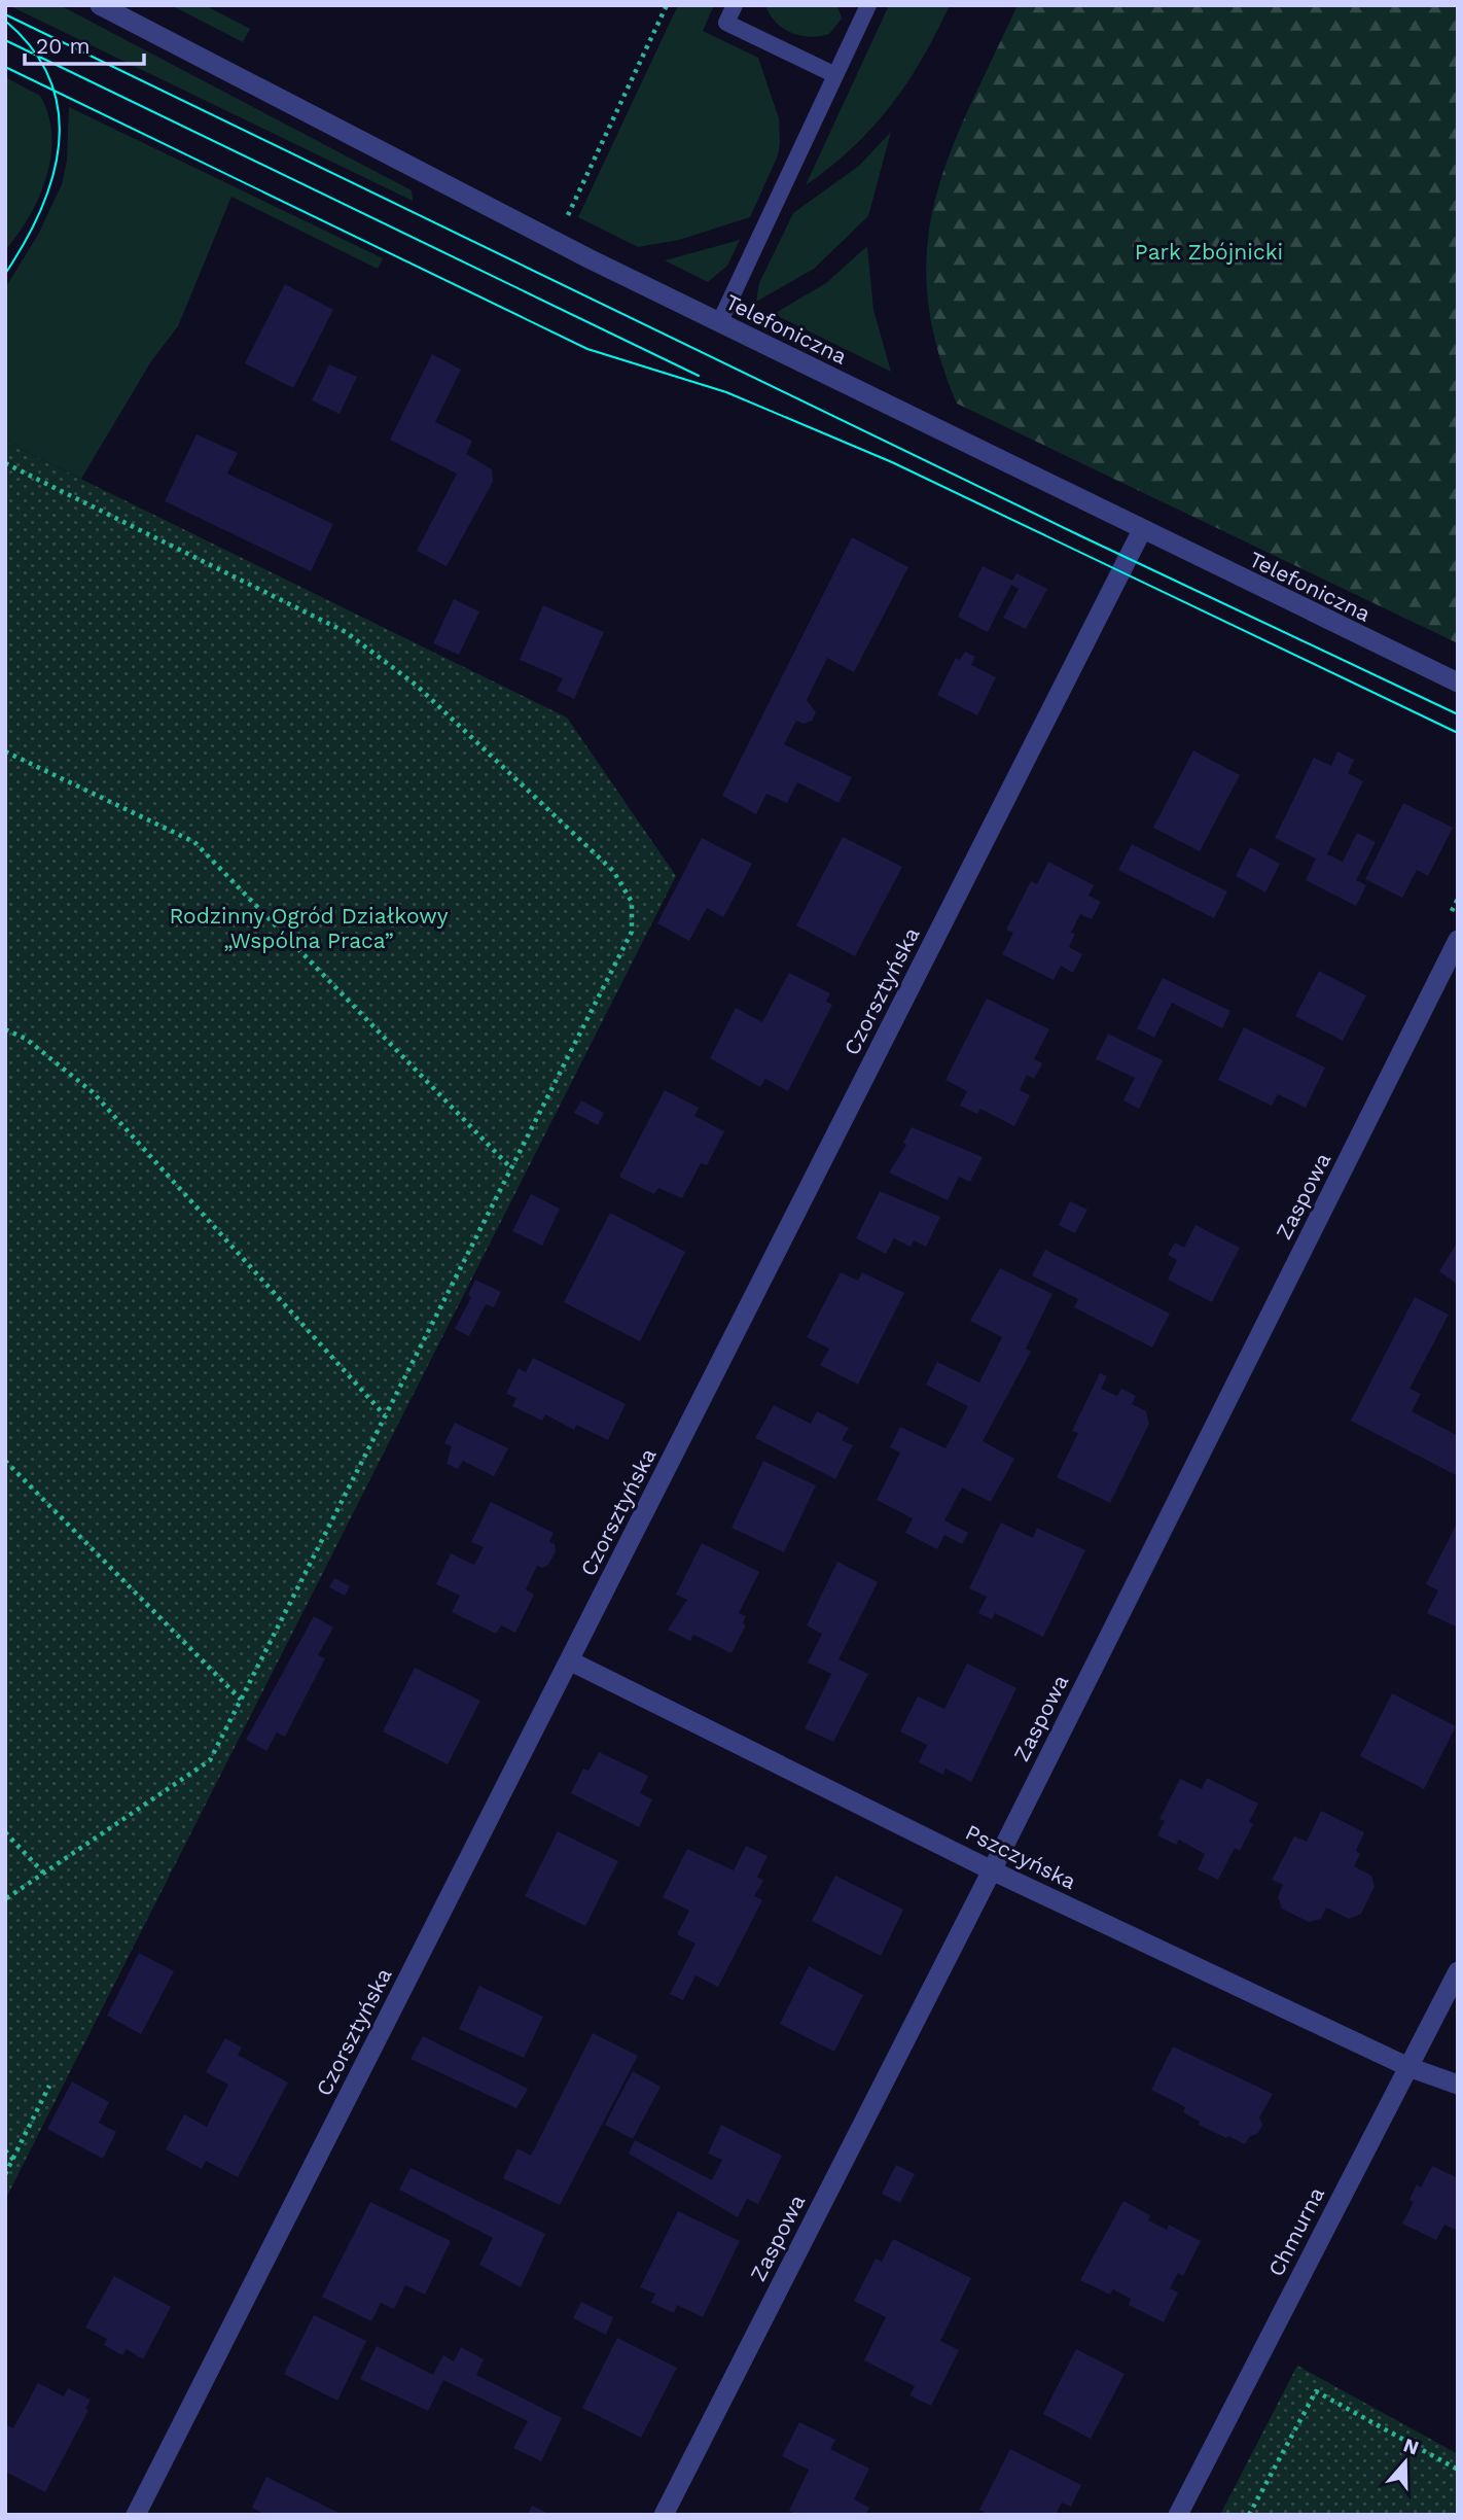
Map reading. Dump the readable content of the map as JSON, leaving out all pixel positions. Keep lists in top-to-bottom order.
{
  "streets": {
    "street": [
      "Telefoniczna",
      "Czorsztyńska",
      "Zaspowa",
      "Pszczyńska",
      "Chmurna"
    ]
  },
  "crossings": [
    ["Telefoniczna", "Czorsztyńska"],
    ["Czorsztyńska", "Pszczyńska"],
    ["Zaspowa", "Pszczyńska"],
    ["Pszczyńska", "Chmurna"]
  ],
  "parks": ["Park Zbójnicki", "Rodzinny Ogród Działkowy „Wspólna Praca”"],
  "scale_bar": "20 m",
  "north": "top"
}
